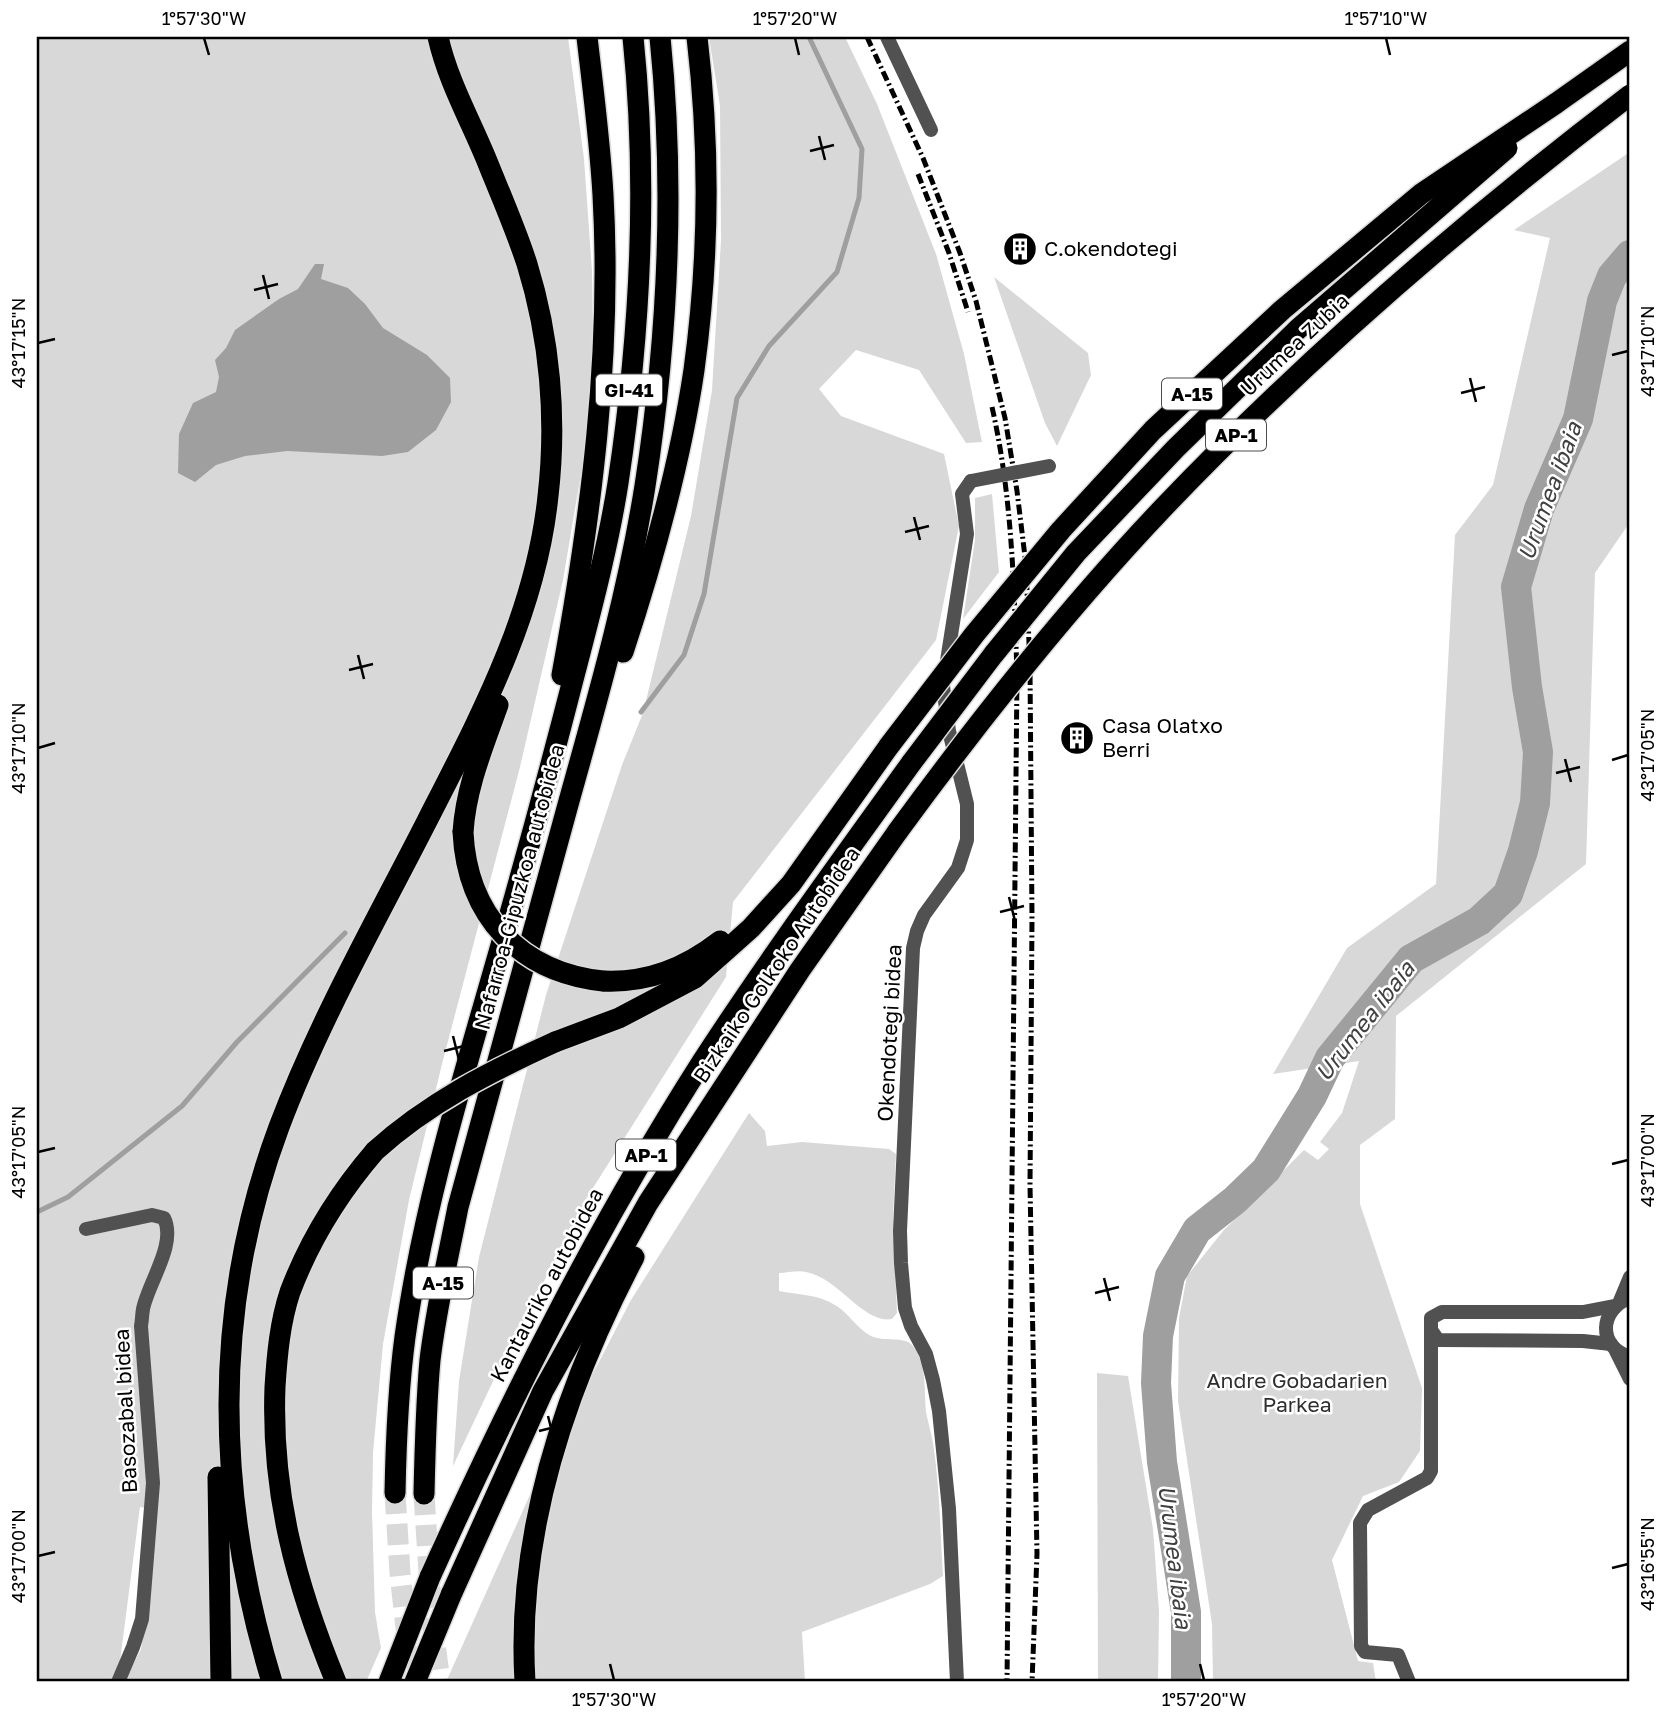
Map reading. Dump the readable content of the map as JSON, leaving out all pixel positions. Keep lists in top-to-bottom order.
{
  "streets": {
    "highway": [
      "Urumea Zubia",
      "GI-41",
      "A-15",
      "AP-1",
      "Nafarroa-Gipuzkoa autobidea",
      "Bizkaiko Golkoko Autobidea",
      "Kantauriko autobidea"
    ],
    "street": ["Okendotegi bidea", "Basozabal bidea"]
  },
  "crossings": [
    ["Urumea Zubia", "A-15"],
    ["Urumea Zubia", "Bizkaiko Golkoko Autobidea"],
    ["Urumea Zubia", "Kantauriko autobidea"],
    ["GI-41", "Nafarroa-Gipuzkoa autobidea"],
    ["AP-1", "Bizkaiko Golkoko Autobidea"]
  ],
  "water": ["Urumea ibaia"],
  "parks": ["Andre Gobadarien Parkea"],
  "places": {
    "building": ["C.okendotegi", "Casa Olatxo Berri"]
  },
  "coordinates": [
    "1°57'30\"W",
    "1°57'20\"W",
    "1°57'10\"W",
    "43°17'15\"N",
    "43°17'10\"N",
    "43°17'05\"N",
    "43°17'00\"N",
    "43°16'55\"N"
  ]
}
